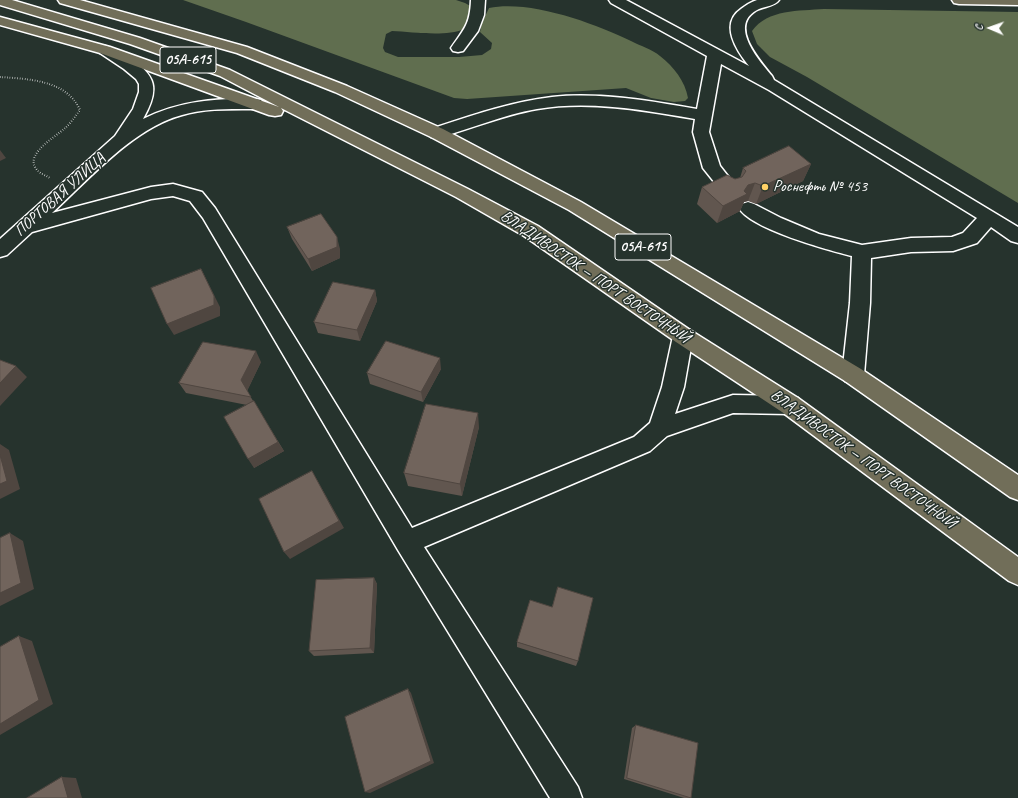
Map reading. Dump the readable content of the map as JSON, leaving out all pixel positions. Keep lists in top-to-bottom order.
{
  "streets": {
    "main road": ["05А-615", "ВЛАДИВОСТОК — ПОРТ ВОСТОЧНЫЙ"],
    "street": ["ПОРТОВАЯ УЛИЦА"]
  },
  "places": ["Роснефть № 453"],
  "north": "left"
}
